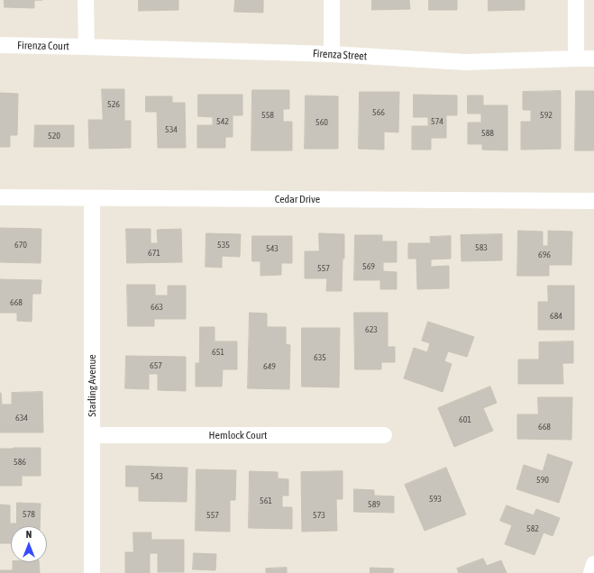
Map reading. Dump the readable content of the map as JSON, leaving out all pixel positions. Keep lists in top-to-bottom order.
{
  "streets": {
    "street": [
      "Firenza Court",
      "Firenza Street",
      "Cedar Drive",
      "Starling Avenue",
      "Hemlock Court"
    ]
  },
  "crossings": [
    ["Firenza Court", "Firenza Street"],
    ["Cedar Drive", "Starling Avenue"],
    ["Starling Avenue", "Hemlock Court"]
  ],
  "house_numbers": [
    "526",
    "566",
    "558",
    "592",
    "542",
    "574",
    "560",
    "534",
    "588",
    "520",
    "670",
    "535",
    "583",
    "543",
    "671",
    "696",
    "569",
    "557",
    "668",
    "663",
    "684",
    "623",
    "651",
    "635",
    "657",
    "649",
    "634",
    "601",
    "668",
    "586",
    "543",
    "590",
    "593",
    "561",
    "589",
    "578",
    "557",
    "573",
    "582"
  ],
  "north": "top"
}
